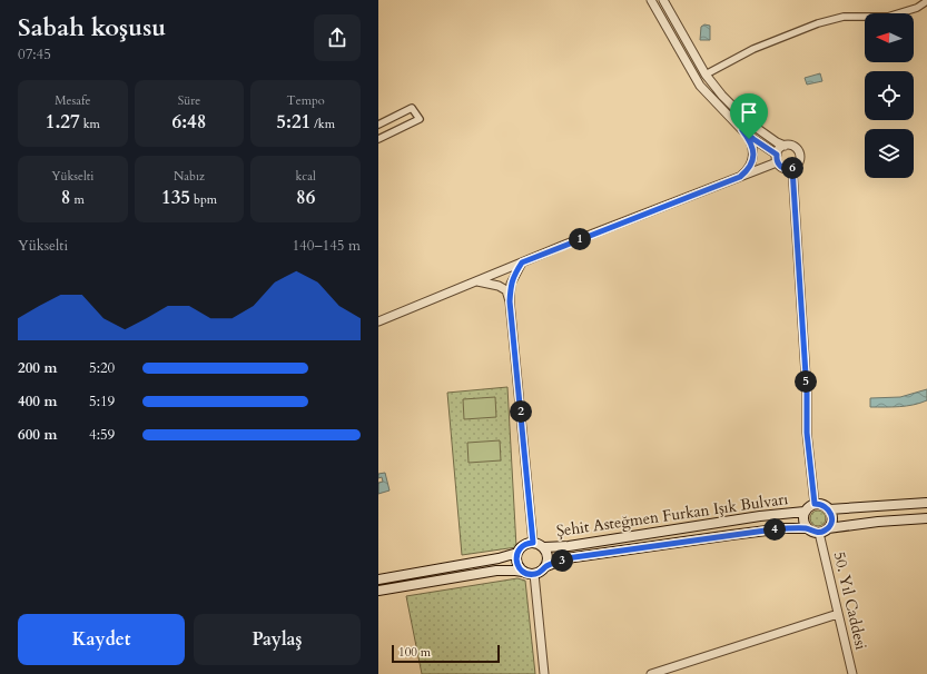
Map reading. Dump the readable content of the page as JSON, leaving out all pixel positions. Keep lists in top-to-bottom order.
{
  "streets": {
    "main road": ["Şehit Asteğmen Furkan Işık Bulvarı"],
    "street": ["50. Yıl Caddesi"]
  },
  "crossings": [
    ["Şehit Asteğmen Furkan Işık Bulvarı", "50. Yıl Caddesi"]
  ],
  "scale_bar": "100 m",
  "north": "left",
  "page": {
    "heading": ["Sabah koşusu", "07:45"],
    "stats": [
      ["Mesafe", "1.27 km"],
      ["Süre", "6:48"],
      ["Tempo", "5:21 /km"],
      ["Yükselti", "8 m"],
      ["Nabız", "135 bpm"],
      ["kcal", "86"]
    ],
    "pins": [
      "6",
      "1",
      "5",
      "2",
      "4",
      "3"
    ],
    "chart": ["Yükselti", "140–145 m"],
    "list": [
      {
        "name": "200 m",
        "note": "5:20"
      },
      {
        "name": "400 m",
        "note": "5:19"
      },
      {
        "name": "600 m",
        "note": "4:59"
      }
    ],
    "buttons": ["Kaydet", "Paylaş"],
    "scale": "100 m"
  }
}
